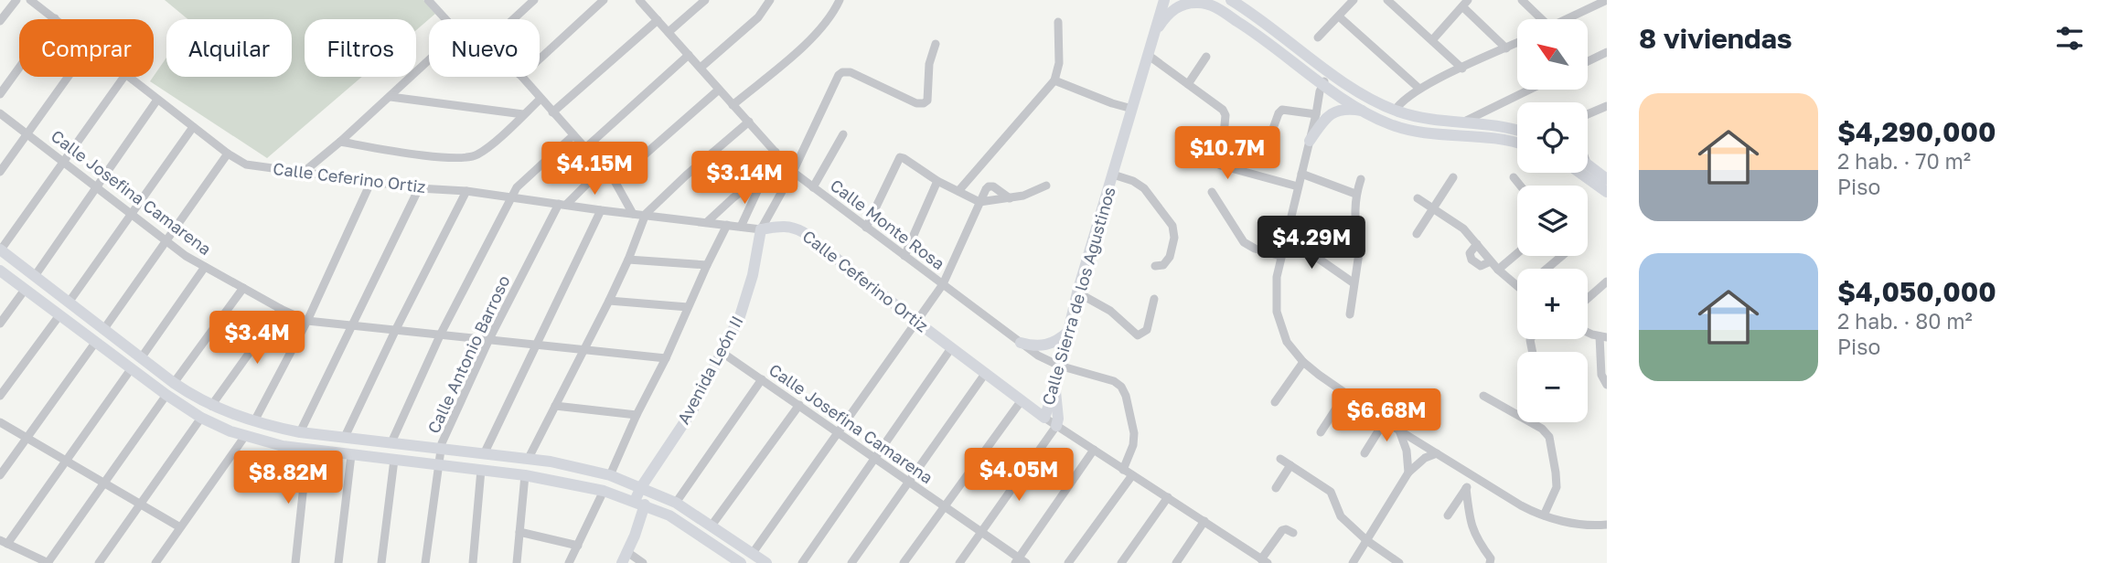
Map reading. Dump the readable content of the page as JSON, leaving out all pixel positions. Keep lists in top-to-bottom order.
{
  "streets": {
    "street": [
      "Calle Ceferino Ortiz",
      "Calle Josefina Camarena",
      "Calle Monte Rosa",
      "Calle Sierra de los Agustinos",
      "Calle Antonio Barroso",
      "Avenida León II"
    ]
  },
  "crossings": [
    ["Calle Ceferino Ortiz", "Calle Monte Rosa"],
    ["Calle Ceferino Ortiz", "Calle Sierra de los Agustinos"],
    ["Calle Ceferino Ortiz", "Calle Antonio Barroso"],
    ["Calle Ceferino Ortiz", "Avenida León II"],
    ["Calle Josefina Camarena", "Calle Antonio Barroso"],
    ["Calle Josefina Camarena", "Avenida León II"],
    ["Calle Monte Rosa", "Calle Sierra de los Agustinos"]
  ],
  "north": "top left",
  "page": {
    "heading": "8 viviendas",
    "map_buttons": ["+", "−"],
    "chip": [
      "Comprar",
      "Alquilar",
      "Filtros",
      "Nuevo"
    ],
    "list": [
      {
        "name": "$4,290,000",
        "note": "2 hab. · 70 m² · Piso"
      },
      {
        "name": "$4,050,000",
        "note": "2 hab. · 80 m² · Piso"
      }
    ],
    "price": [
      "$10.7M",
      "$4.15M",
      "$3.14M",
      "$4.29M",
      "$3.4M",
      "$6.68M",
      "$4.05M",
      "$8.82M"
    ]
  }
}
